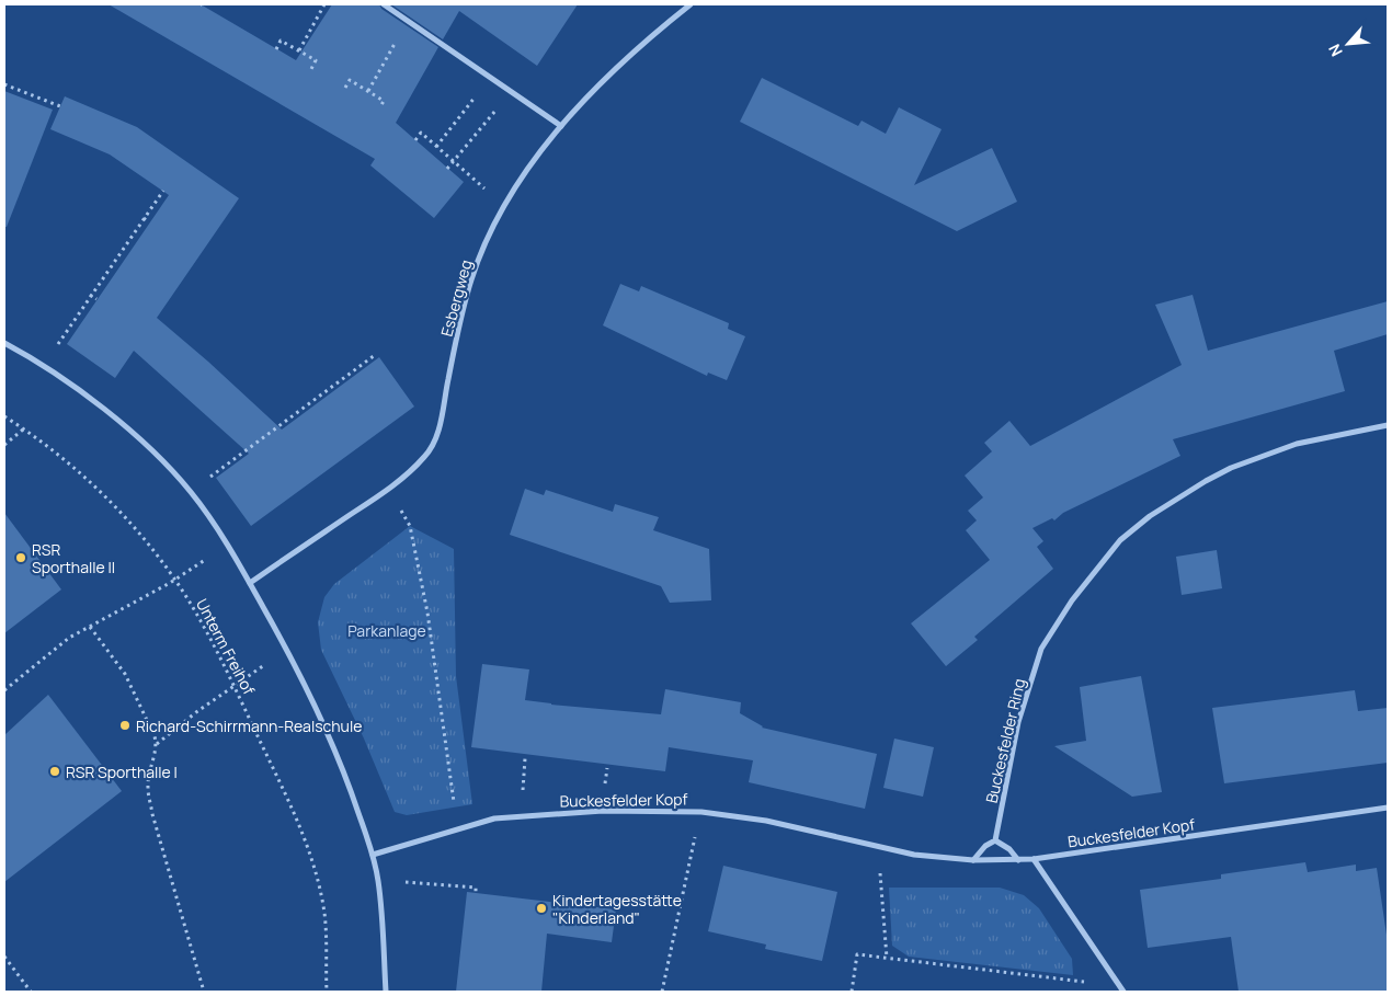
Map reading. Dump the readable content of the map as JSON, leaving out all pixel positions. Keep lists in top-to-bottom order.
{
  "streets": {
    "street": ["Esbergweg", "Buckesfelder Ring", "Buckesfelder Kopf"],
    "path": ["Unterm Freihof"]
  },
  "parks": ["Parkanlage"],
  "places": [
    "RSR Sporthalle II",
    "Richard-Schirrmann-Realschule",
    "RSR Sporthalle I",
    "Kindertagesstätte \"Kinderland\""
  ],
  "north": "bottom left"
}
